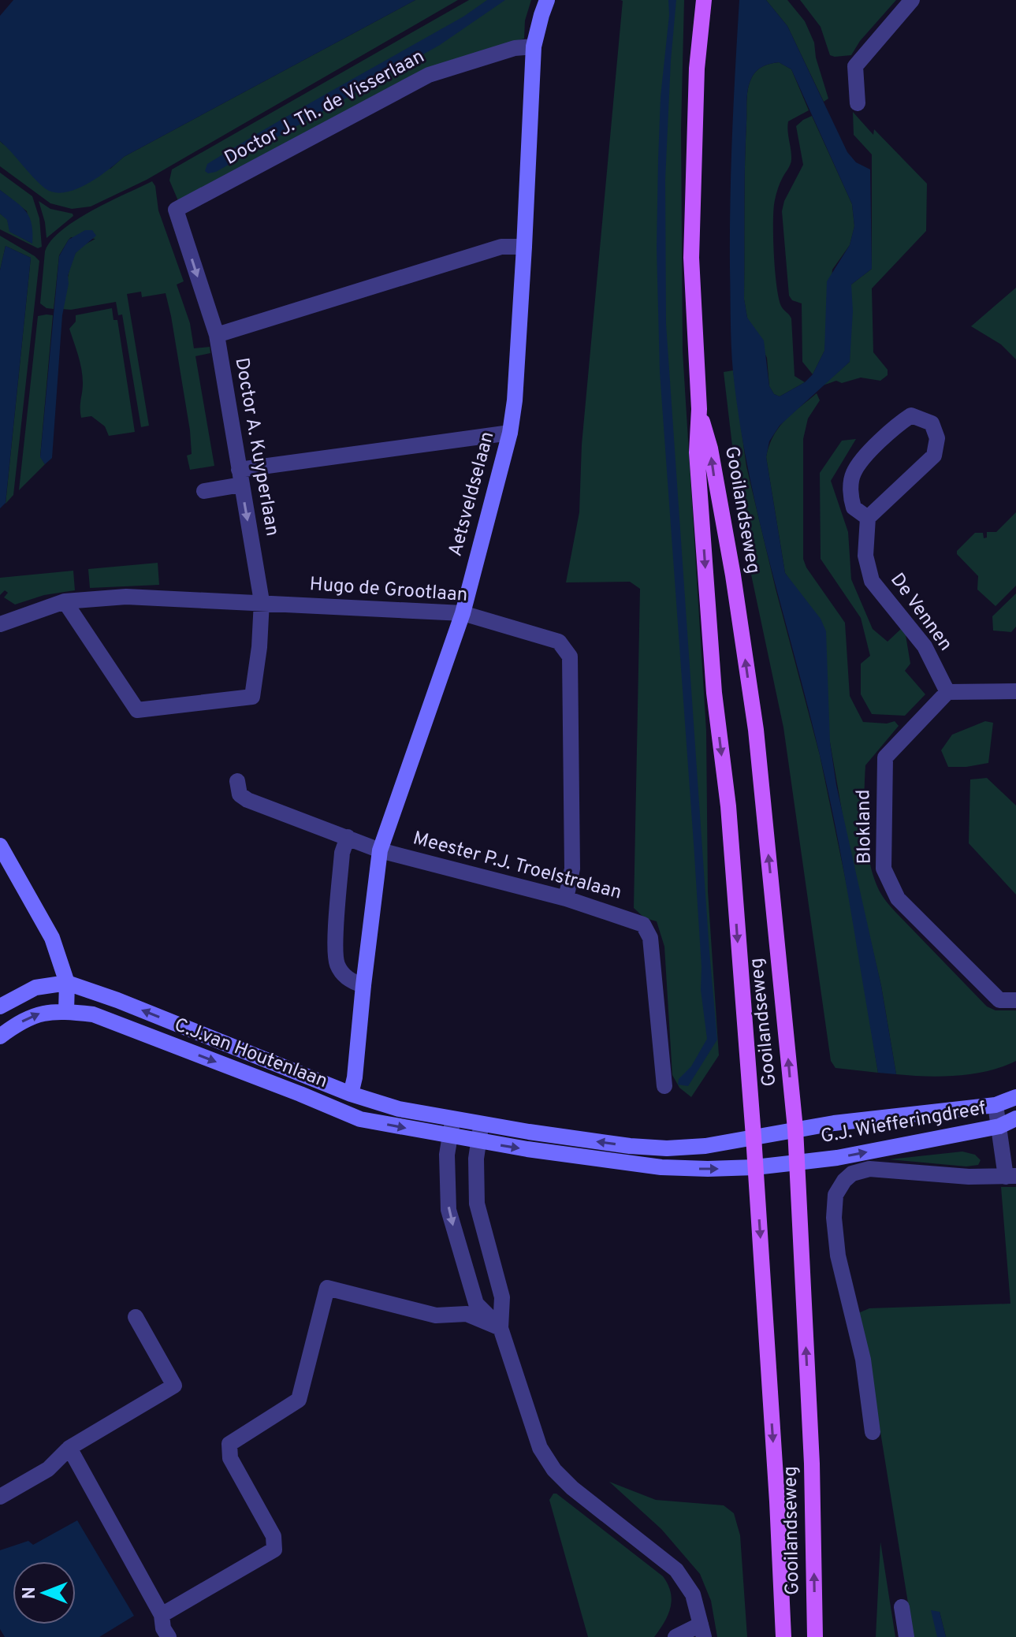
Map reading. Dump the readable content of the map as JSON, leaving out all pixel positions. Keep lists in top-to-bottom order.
{
  "streets": {
    "main road": ["Gooilandseweg"],
    "street": [
      "Doctor J. Th. de Visserlaan",
      "Doctor A. Kuyperlaan",
      "Aetsveldselaan",
      "Hugo de Grootlaan",
      "De Vennen",
      "Blokland",
      "Meester P.J. Troelstralaan",
      "C.J.van Houtenlaan",
      "G.J. Wiefferingdreef"
    ]
  },
  "crossings": [
    ["Doctor J. Th. de Visserlaan", "Doctor A. Kuyperlaan"],
    ["Doctor J. Th. de Visserlaan", "Aetsveldselaan"],
    ["Doctor A. Kuyperlaan", "Hugo de Grootlaan"],
    ["Aetsveldselaan", "Hugo de Grootlaan"],
    ["Aetsveldselaan", "Meester P.J. Troelstralaan"],
    ["Aetsveldselaan", "C.J.van Houtenlaan"],
    ["Gooilandseweg", "C.J.van Houtenlaan"],
    ["Gooilandseweg", "G.J. Wiefferingdreef"],
    ["Hugo de Grootlaan", "Meester P.J. Troelstralaan"],
    ["De Vennen", "Blokland"],
    ["C.J.van Houtenlaan", "G.J. Wiefferingdreef"]
  ],
  "north": "left"
}
